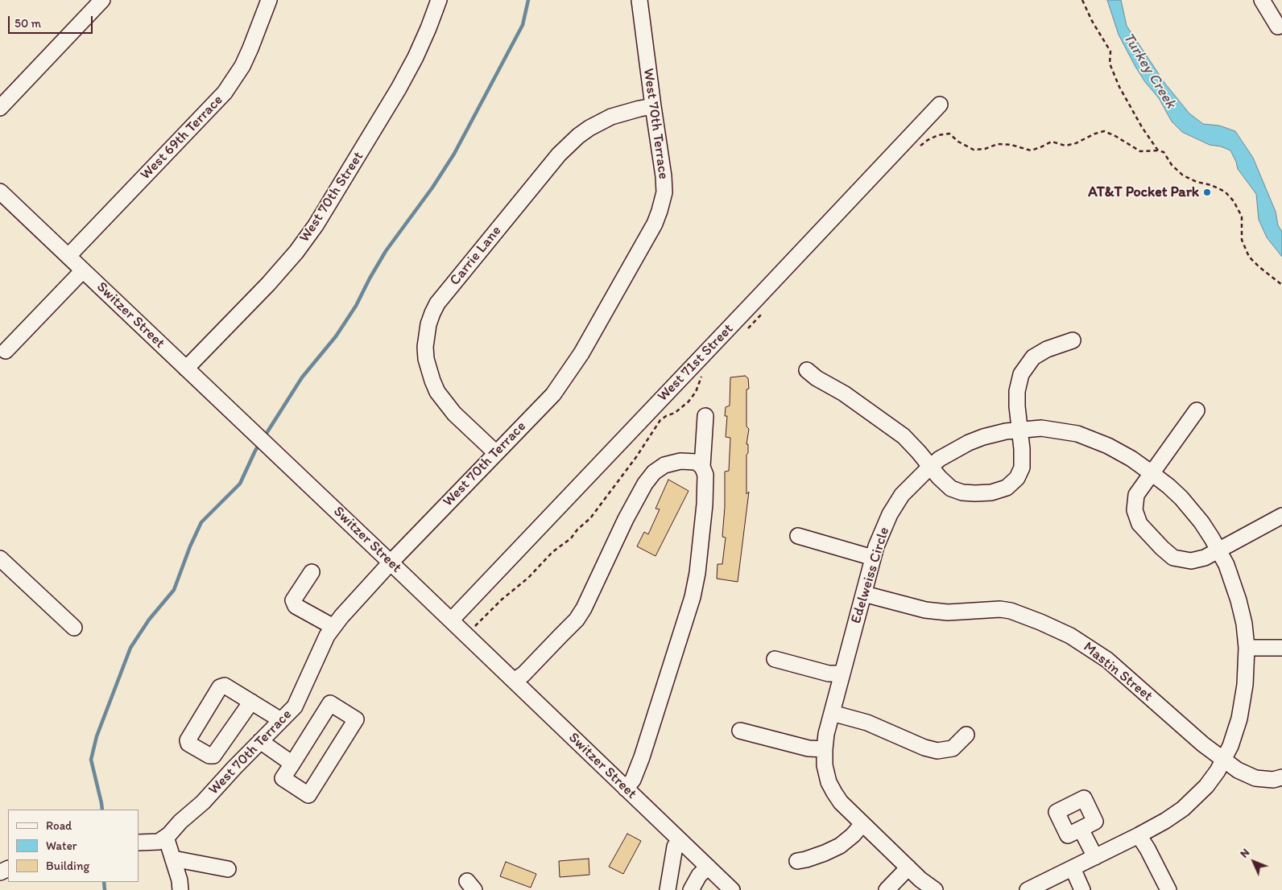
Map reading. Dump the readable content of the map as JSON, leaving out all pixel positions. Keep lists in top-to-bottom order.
{
  "streets": {
    "street": [
      "West 70th Terrace",
      "West 69th Terrace",
      "West 70th Street",
      "Carrie Lane",
      "Switzer Street",
      "West 71st Street",
      "Edelweiss Circle",
      "Mastin Street"
    ]
  },
  "crossings": [
    ["West 70th Terrace", "Carrie Lane"],
    ["West 70th Terrace", "Switzer Street"],
    ["West 69th Terrace", "Switzer Street"],
    ["West 70th Street", "Switzer Street"],
    ["Switzer Street", "West 71st Street"],
    ["Edelweiss Circle", "Mastin Street"]
  ],
  "water": ["Turkey Creek"],
  "places": ["AT&T Pocket Park"],
  "legend": ["Road", "Water", "Building"],
  "scale_bar": "50 m",
  "north": "top left"
}
